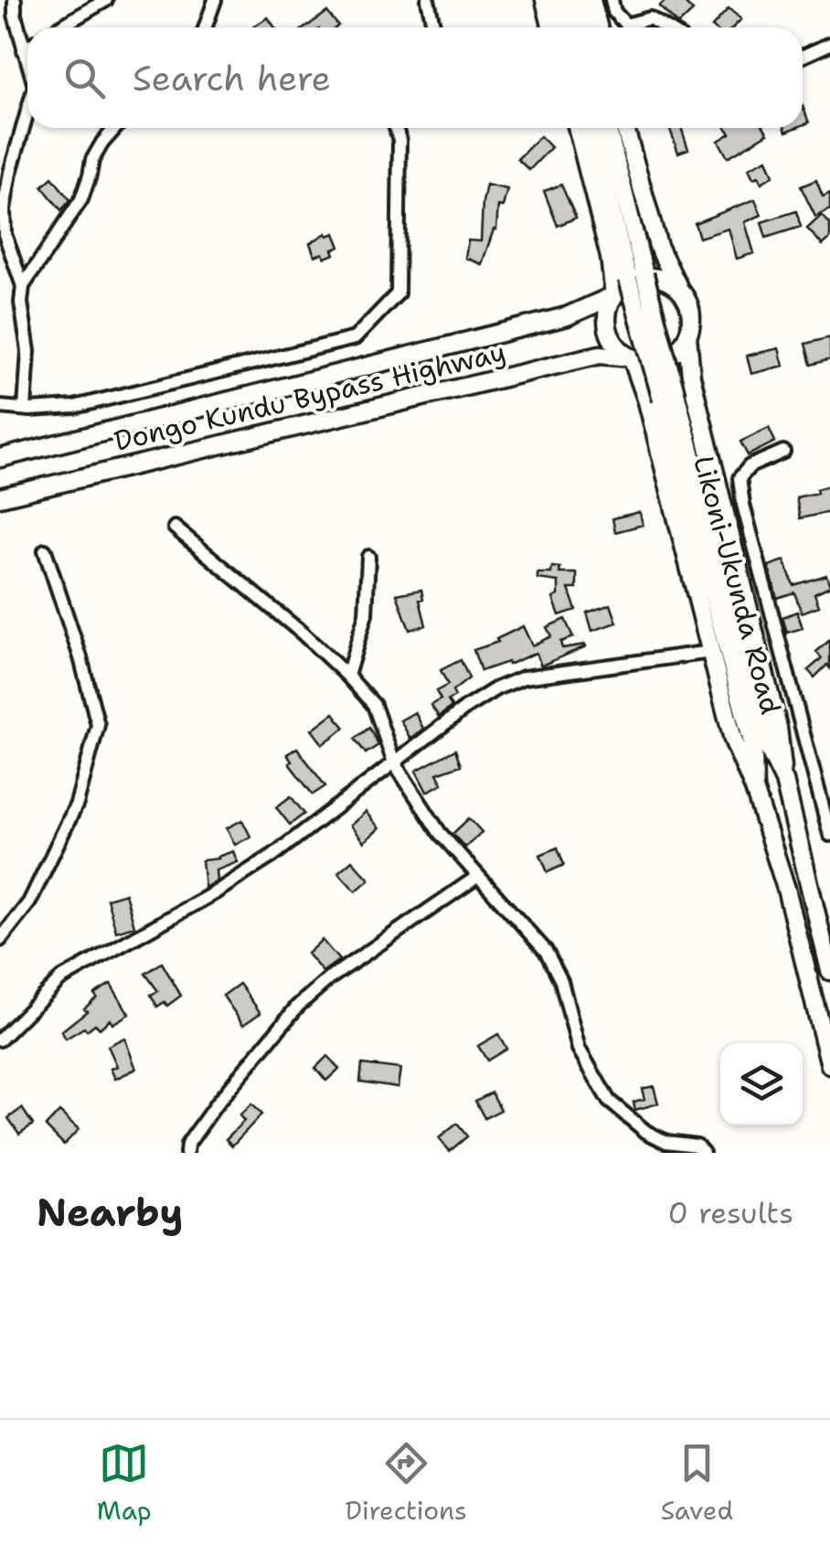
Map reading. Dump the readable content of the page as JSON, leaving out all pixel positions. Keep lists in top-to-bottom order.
{
  "streets": {
    "highway": ["Dongo Kundu Bypass Highway", "Likoni-Ukunda Road"]
  },
  "page": {
    "search": "Search here",
    "heading": ["Nearby", "0 results"],
    "nav": ["Map", "Directions", "Saved"]
  }
}
